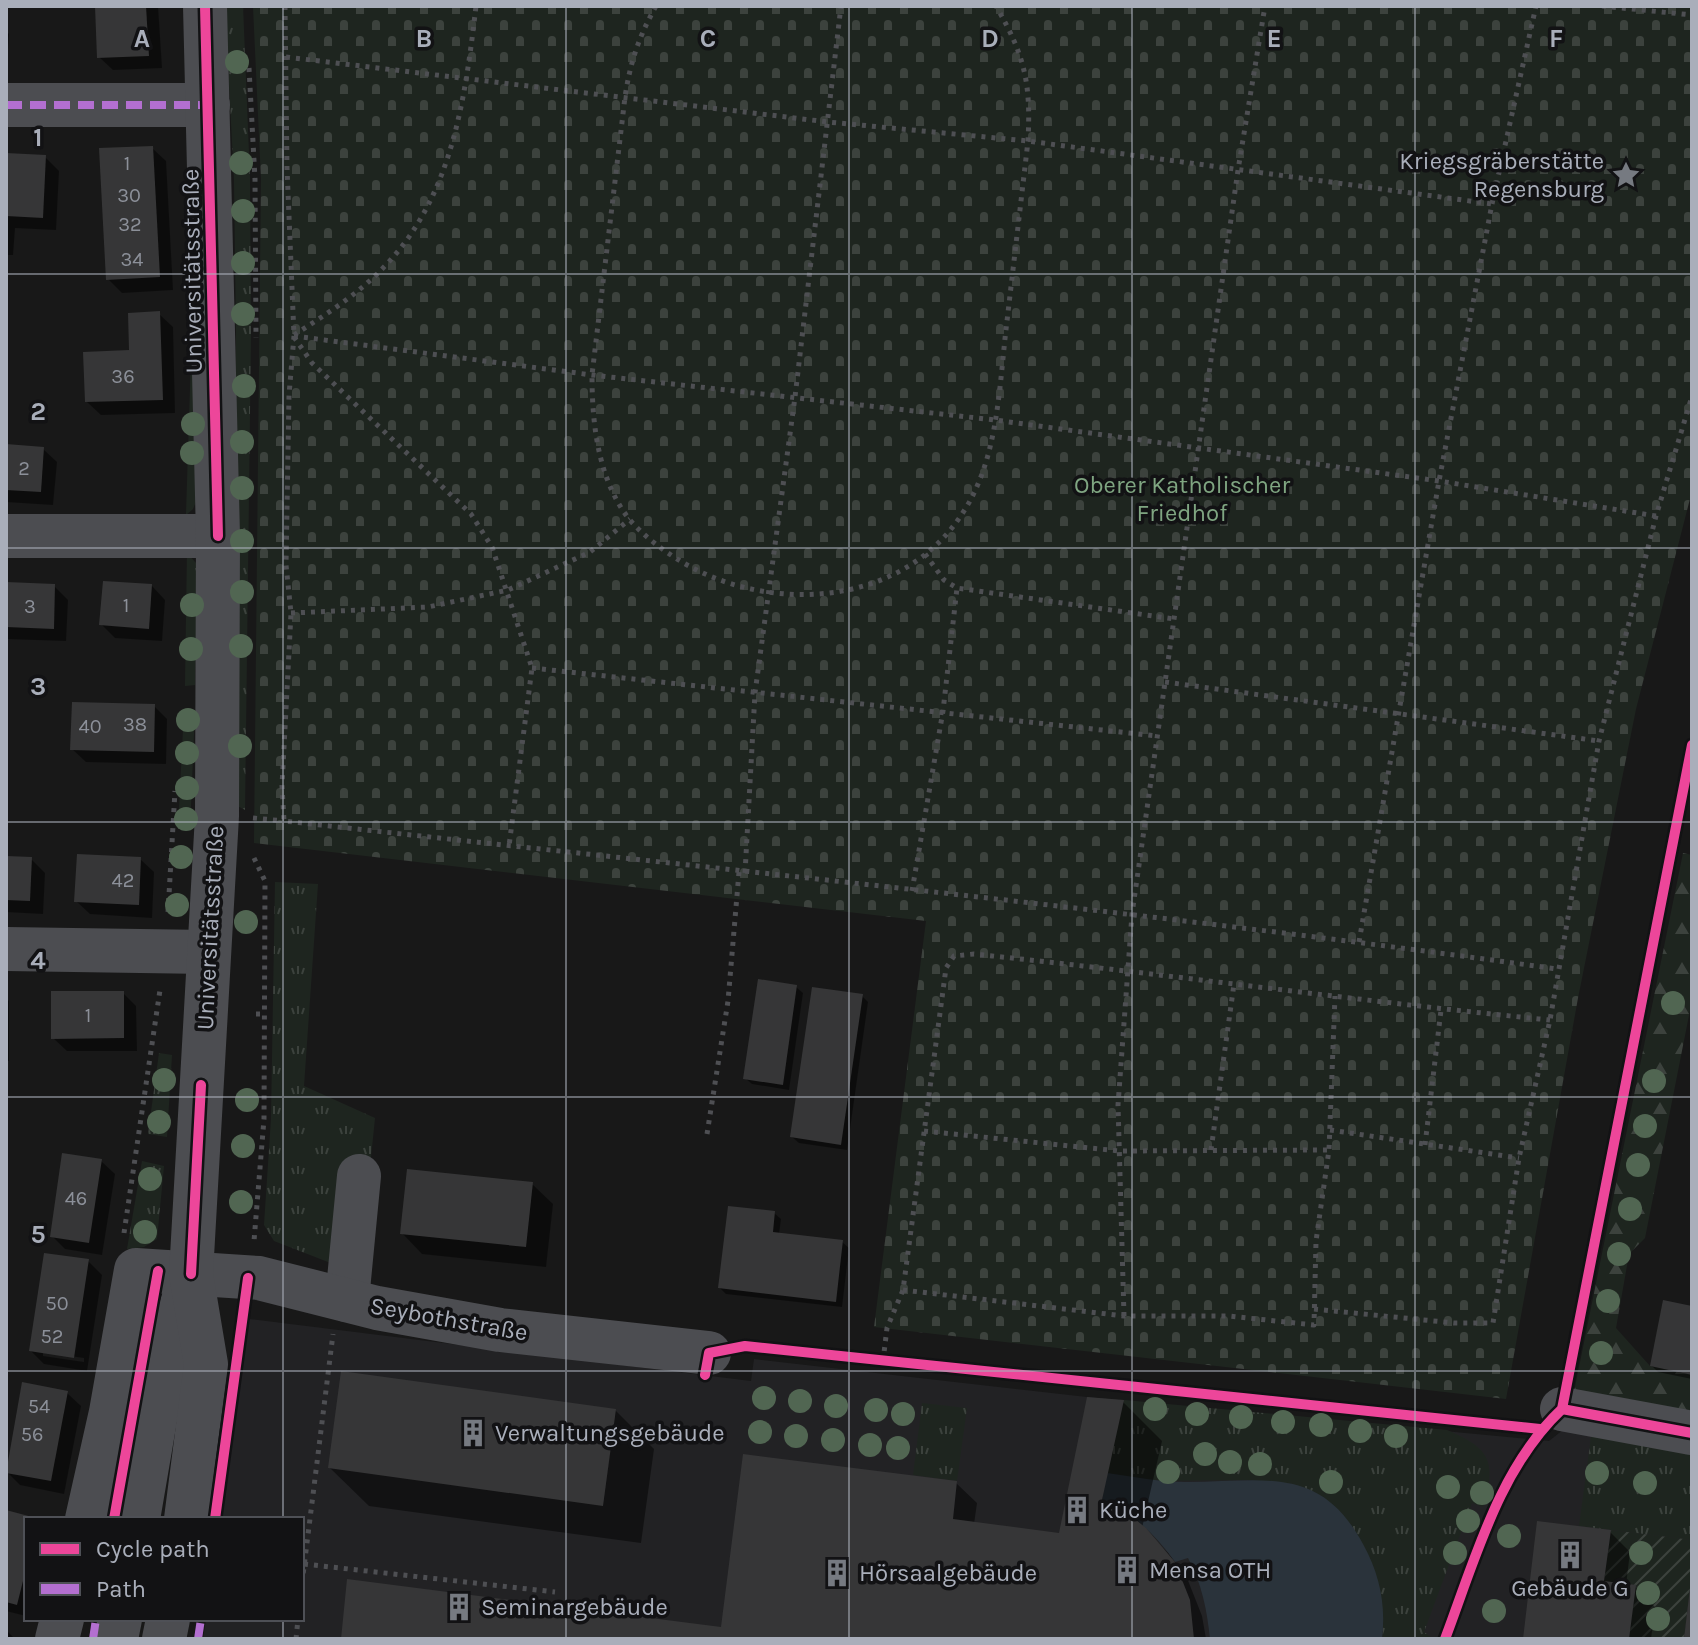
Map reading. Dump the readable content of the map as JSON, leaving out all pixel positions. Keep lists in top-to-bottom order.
{
  "streets": {
    "street": ["Universitätsstraße", "Seybothstraße"]
  },
  "crossings": [
    ["Universitätsstraße", "Seybothstraße"]
  ],
  "parks": ["Oberer Katholischer Friedhof"],
  "places": {
    "place": ["Kriegsgräberstätte Regensburg"],
    "building": [
      "Verwaltungsgebäude",
      "Küche",
      "Gebäude G",
      "Mensa OTH",
      "Hörsaalgebäude",
      "Seminargebäude"
    ]
  },
  "house_numbers": [
    "1",
    "30",
    "32",
    "34",
    "36",
    "2",
    "1",
    "3",
    "38",
    "40",
    "42",
    "1",
    "46",
    "50",
    "52",
    "54",
    "56"
  ],
  "legend": ["Cycle path", "Path"],
  "grid": {
    "columns": [
      "A",
      "B",
      "C",
      "D",
      "E",
      "F"
    ],
    "rows": [
      "1",
      "2",
      "3",
      "4",
      "5"
    ]
  }
}
